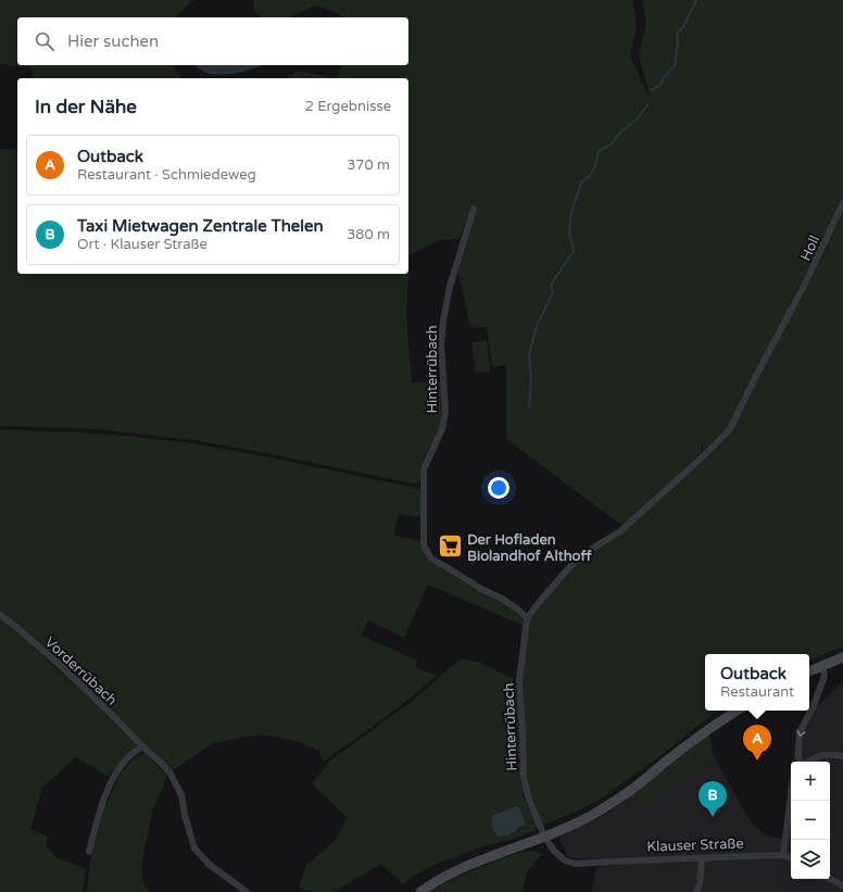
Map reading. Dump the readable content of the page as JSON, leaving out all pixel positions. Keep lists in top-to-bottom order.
{
  "streets": {
    "street": [
      "Holl",
      "Hinterrübach",
      "Vorderrübach",
      "Klauser Straße"
    ]
  },
  "crossings": [
    ["Holl", "Hinterrübach"],
    ["Hinterrübach", "Klauser Straße"]
  ],
  "places": {
    "supermarket": ["Der Hofladen Biolandhof Althoff"]
  },
  "page": {
    "search": "Hier suchen",
    "heading": ["In der Nähe", "2 Ergebnisse"],
    "list": [
      {
        "mark": "A",
        "name": "Outback",
        "note": "Restaurant · Schmiedeweg",
        "value": "370 m"
      },
      {
        "mark": "B",
        "name": "Taxi Mietwagen Zentrale Thelen",
        "note": "Ort · Klauser Straße",
        "value": "380 m"
      }
    ],
    "popup": ["Outback", "Restaurant"],
    "pins": ["A", "B"],
    "map_buttons": ["+", "−"]
  }
}
